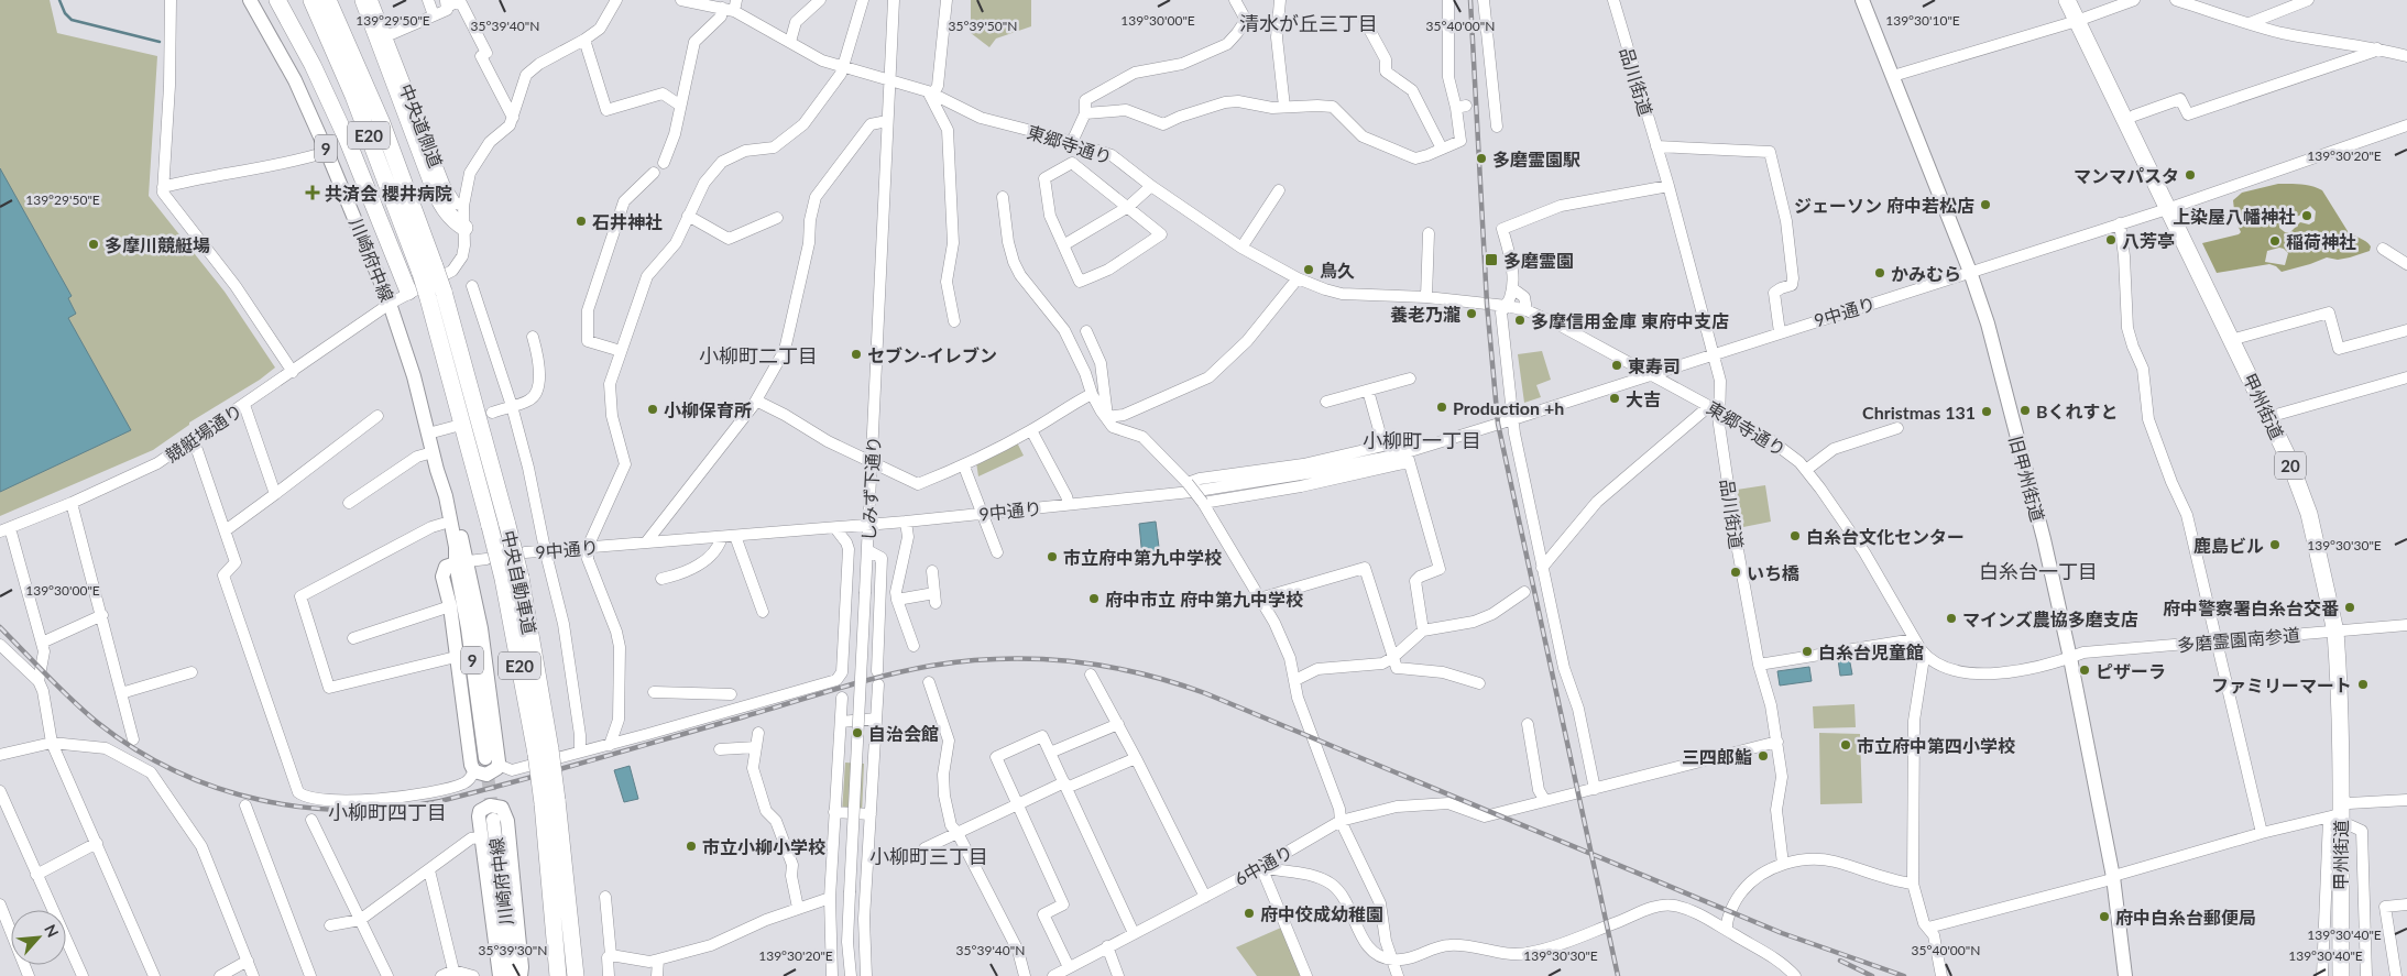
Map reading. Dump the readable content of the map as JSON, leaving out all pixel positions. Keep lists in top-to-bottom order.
{
  "streets": {
    "highway": [
      "E20",
      "甲州街道",
      "20",
      "中央自動車道"
    ],
    "main road": ["9", "川崎府中線", "旧甲州街道"],
    "street": [
      "品川街道",
      "中央道側道",
      "東郷寺通り",
      "9中通り",
      "競艇場通り",
      "しみず下通り",
      "多磨霊園南参道",
      "6中通り"
    ]
  },
  "crossings": [
    ["品川街道", "東郷寺通り"],
    ["品川街道", "9中通り"],
    ["E20", "中央自動車道"],
    ["東郷寺通り", "9中通り"],
    ["東郷寺通り", "旧甲州街道"],
    ["東郷寺通り", "しみず下通り"],
    ["東郷寺通り", "多磨霊園南参道"],
    ["川崎府中線", "競艇場通り"],
    ["9中通り", "甲州街道"],
    ["9中通り", "旧甲州街道"],
    ["9中通り", "しみず下通り"],
    ["甲州街道", "多磨霊園南参道"],
    ["旧甲州街道", "多磨霊園南参道"]
  ],
  "districts": [
    "清水が丘三丁目",
    "小柳町二丁目",
    "小柳町一丁目",
    "白糸台一丁目",
    "小柳町四丁目",
    "小柳町三丁目"
  ],
  "places": {
    "other": [
      "多磨霊園駅",
      "マンマパスタ",
      "ジェーソン 府中若松店",
      "上染屋八幡神社",
      "石井神社",
      "八芳亭",
      "稲荷神社",
      "多摩川競艇場",
      "鳥久",
      "かみむら",
      "養老乃瀧",
      "多摩信用金庫 東府中支店",
      "セブン-イレブン",
      "東寿司",
      "大吉",
      "Production +h",
      "小柳保育所",
      "Bくれすと",
      "Christmas 131",
      "白糸台文化センター",
      "鹿島ビル",
      "市立府中第九中学校",
      "いち橋",
      "府中市立 府中第九中学校",
      "府中警察署白糸台交番",
      "マインズ農協多磨支店",
      "白糸台児童館",
      "ピザーラ",
      "ファミリーマート",
      "自治会館",
      "市立府中第四小学校",
      "三四郎鮨",
      "市立小柳小学校",
      "府中佼成幼稚園",
      "府中白糸台郵便局"
    ],
    "health": ["共済会 櫻井病院"],
    "transit": ["多磨霊園"]
  },
  "north": "top right",
  "coordinates": [
    "139°29'50\"E",
    "139°30'10\"E",
    "139°30'00\"E",
    "35°39'40\"N",
    "35°39'50\"N",
    "35°40'00\"N",
    "139°30'20\"E",
    "139°30'30\"E",
    "139°30'40\"E",
    "35°39'30\"N"
  ]
}
